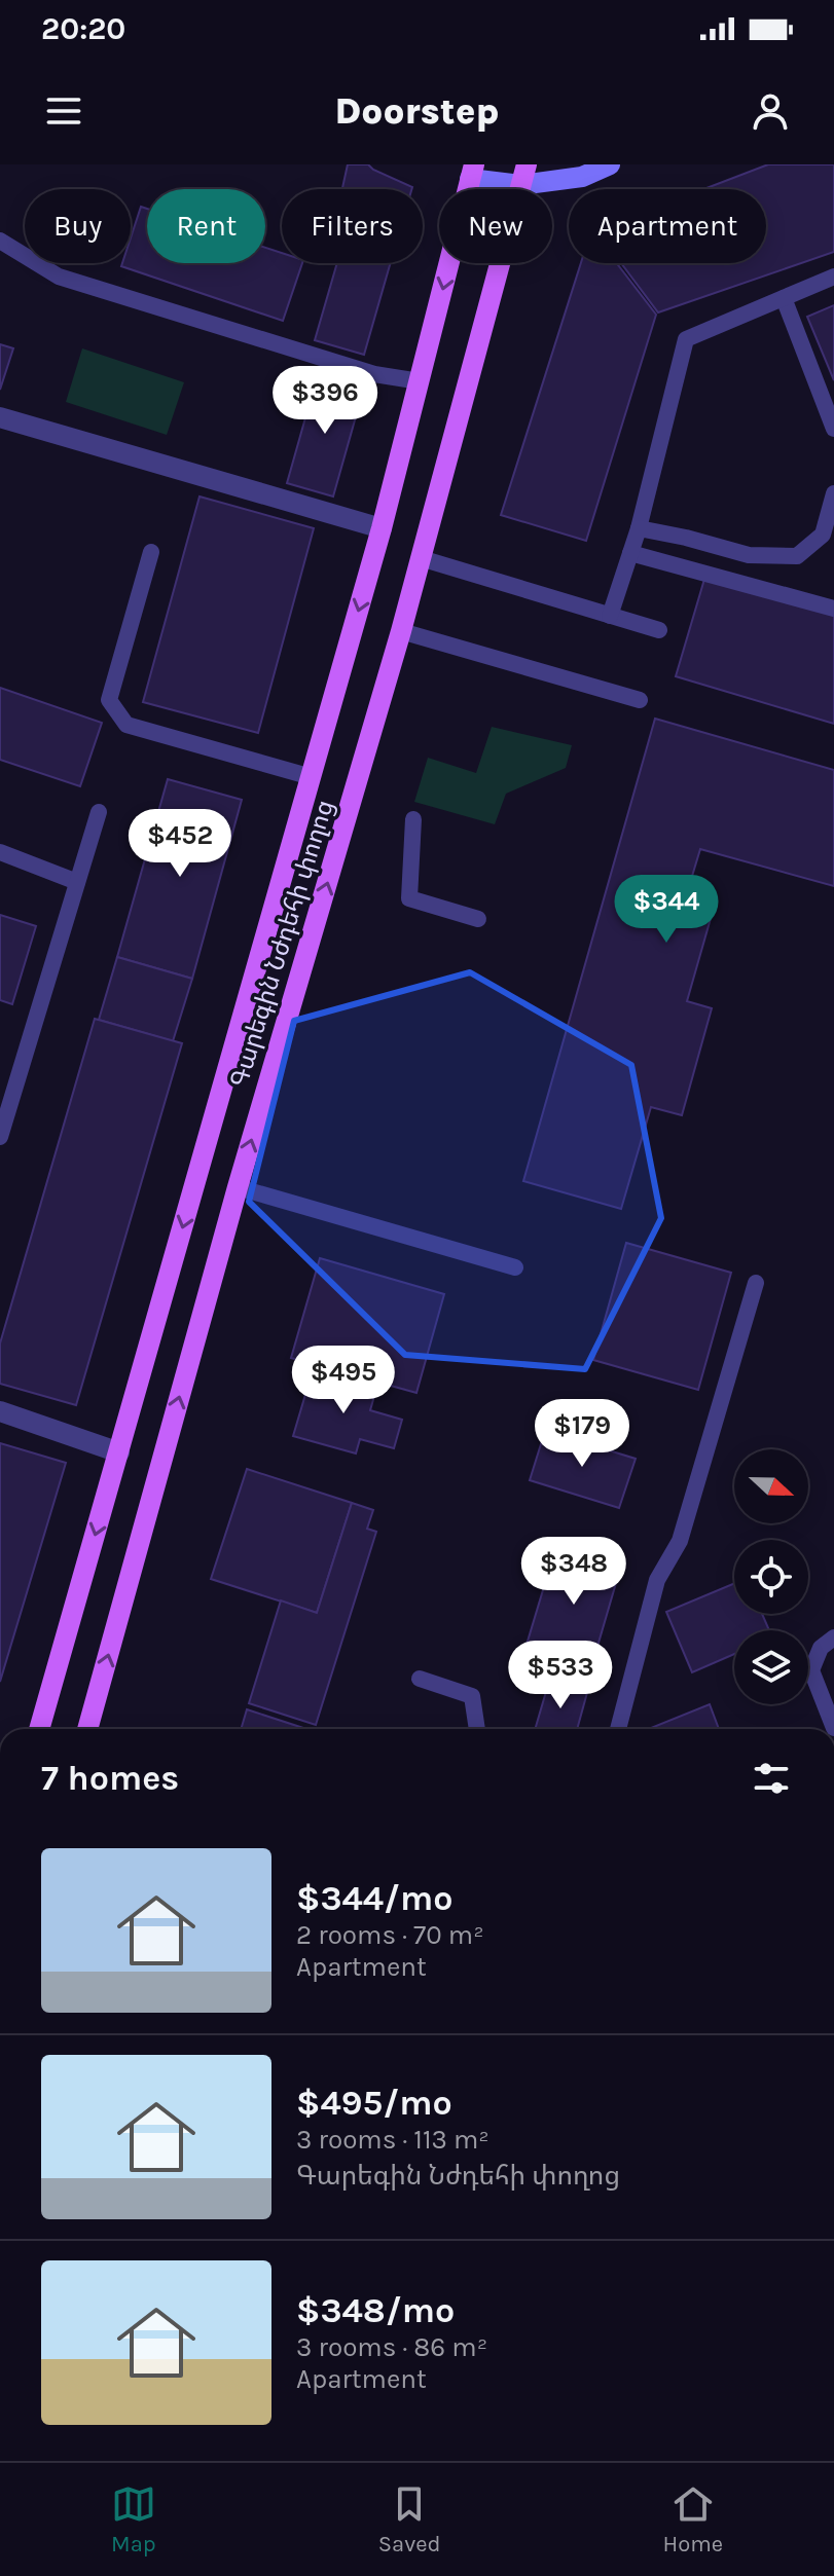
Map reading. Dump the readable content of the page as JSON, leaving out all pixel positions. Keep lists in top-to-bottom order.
{
  "streets": {
    "main road": ["Գարեգին Նժդեհի փողոց"]
  },
  "north": "right",
  "page": {
    "status": "20:20",
    "header": "Doorstep",
    "chip": [
      "Buy",
      "Rent",
      "Filters",
      "New",
      "Apartment"
    ],
    "price": [
      "$396",
      "$452",
      "$344",
      "$495",
      "$179",
      "$348",
      "$533"
    ],
    "heading": "7 homes",
    "list": [
      {
        "name": "$344/mo",
        "note": "2 rooms · 70 m² · Apartment"
      },
      {
        "name": "$495/mo",
        "note": "3 rooms · 113 m² · Գարեգին Նժդեհի փողոց"
      },
      {
        "name": "$348/mo",
        "note": "3 rooms · 86 m² · Apartment"
      }
    ],
    "tabs": ["Map", "Saved", "Home"]
  }
}
